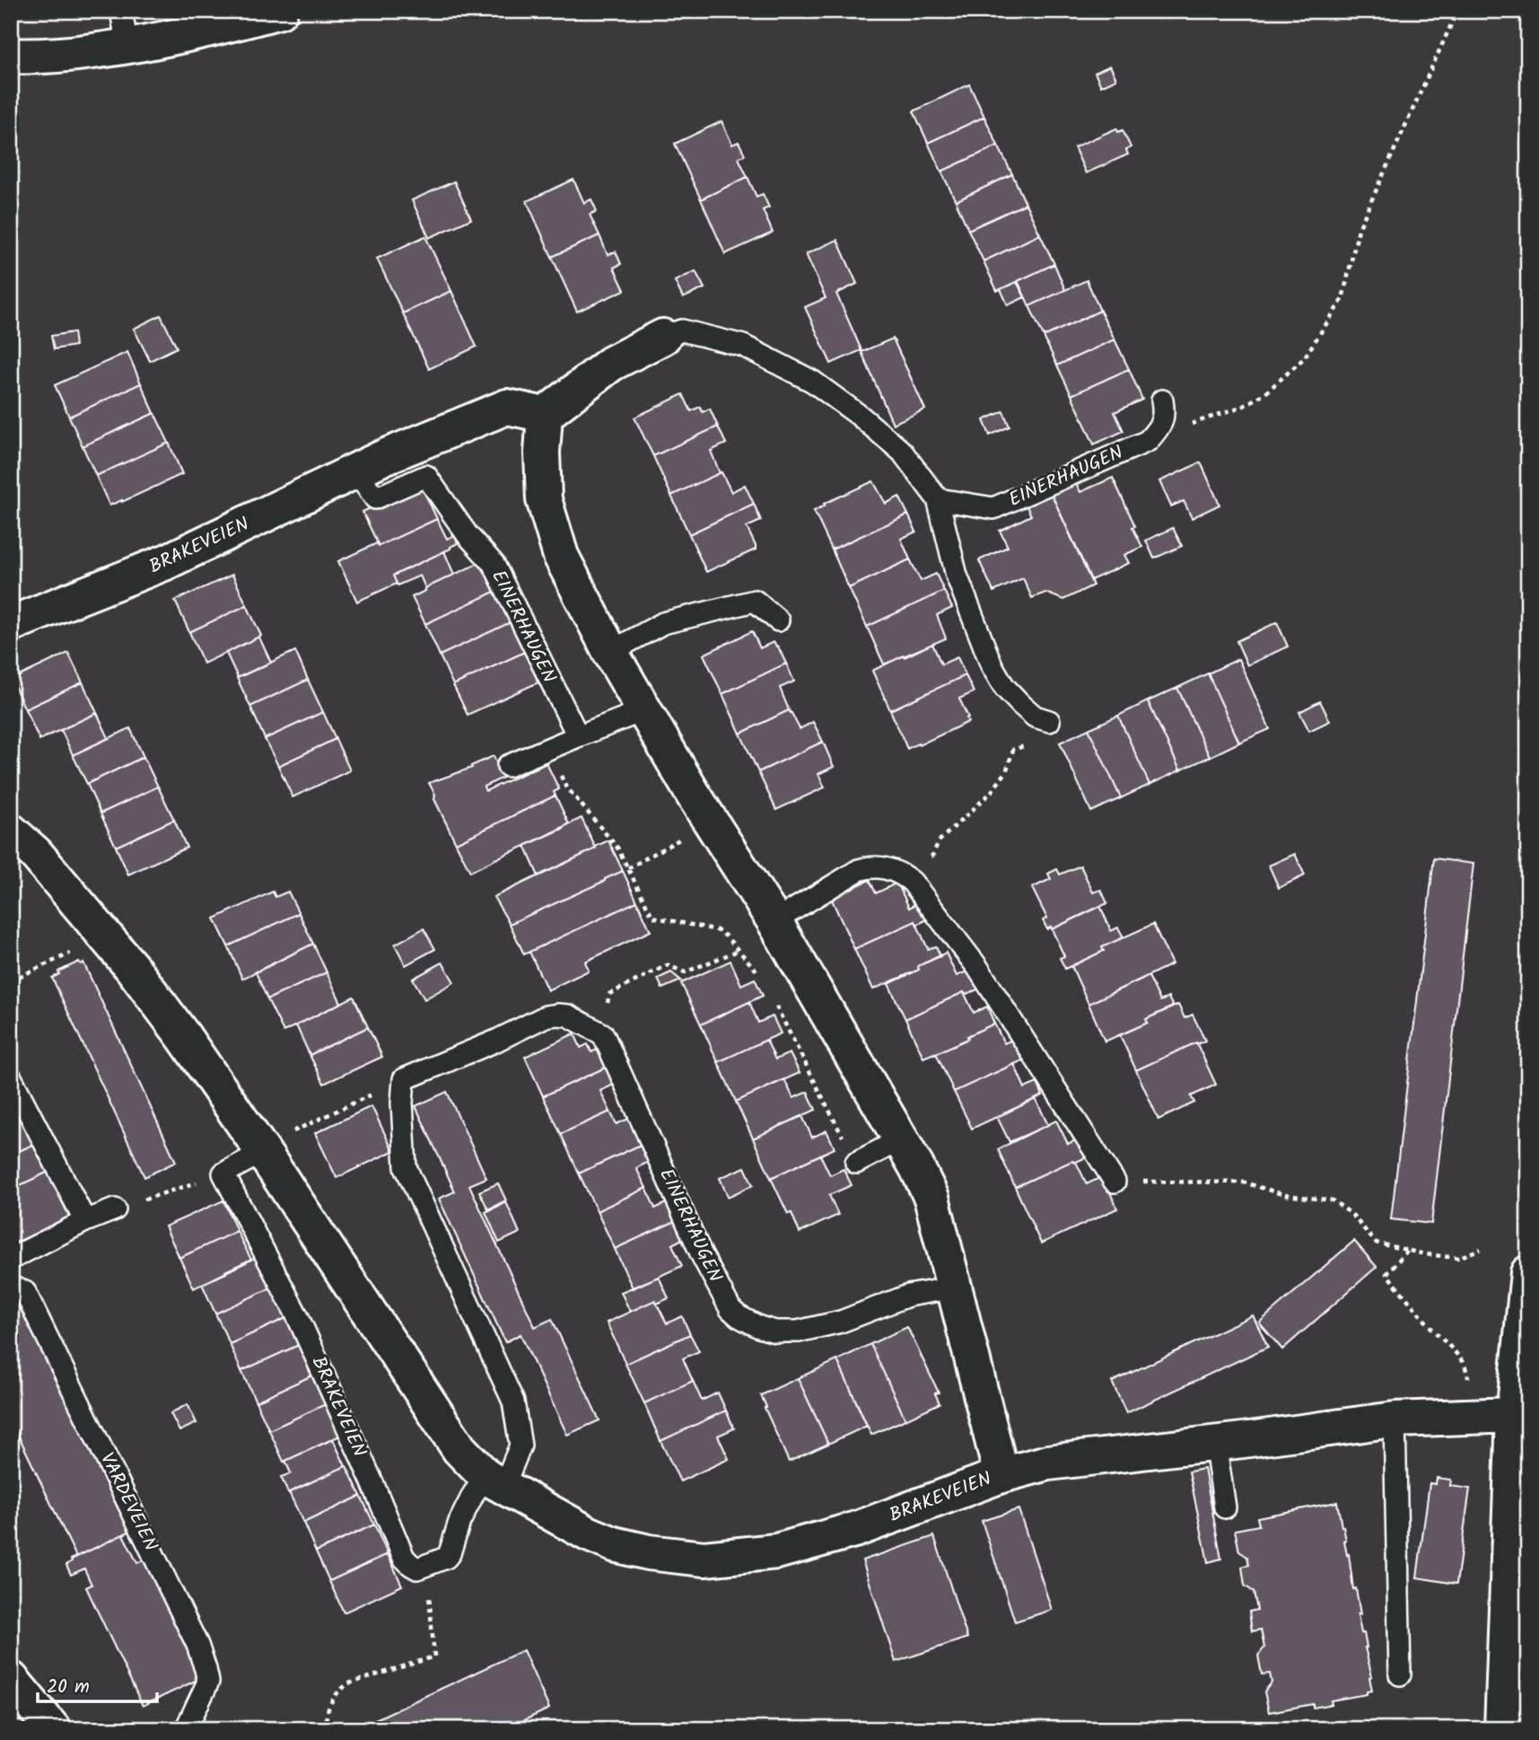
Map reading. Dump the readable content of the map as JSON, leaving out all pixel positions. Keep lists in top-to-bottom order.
{
  "streets": {
    "street": ["BRAKEVEIEN"],
    "lane": ["EINERHAUGEN", "VARDEVEIEN"]
  },
  "crossings": [
    ["EINERHAUGEN", "BRAKEVEIEN"]
  ],
  "scale_bar": "20 m"
}
